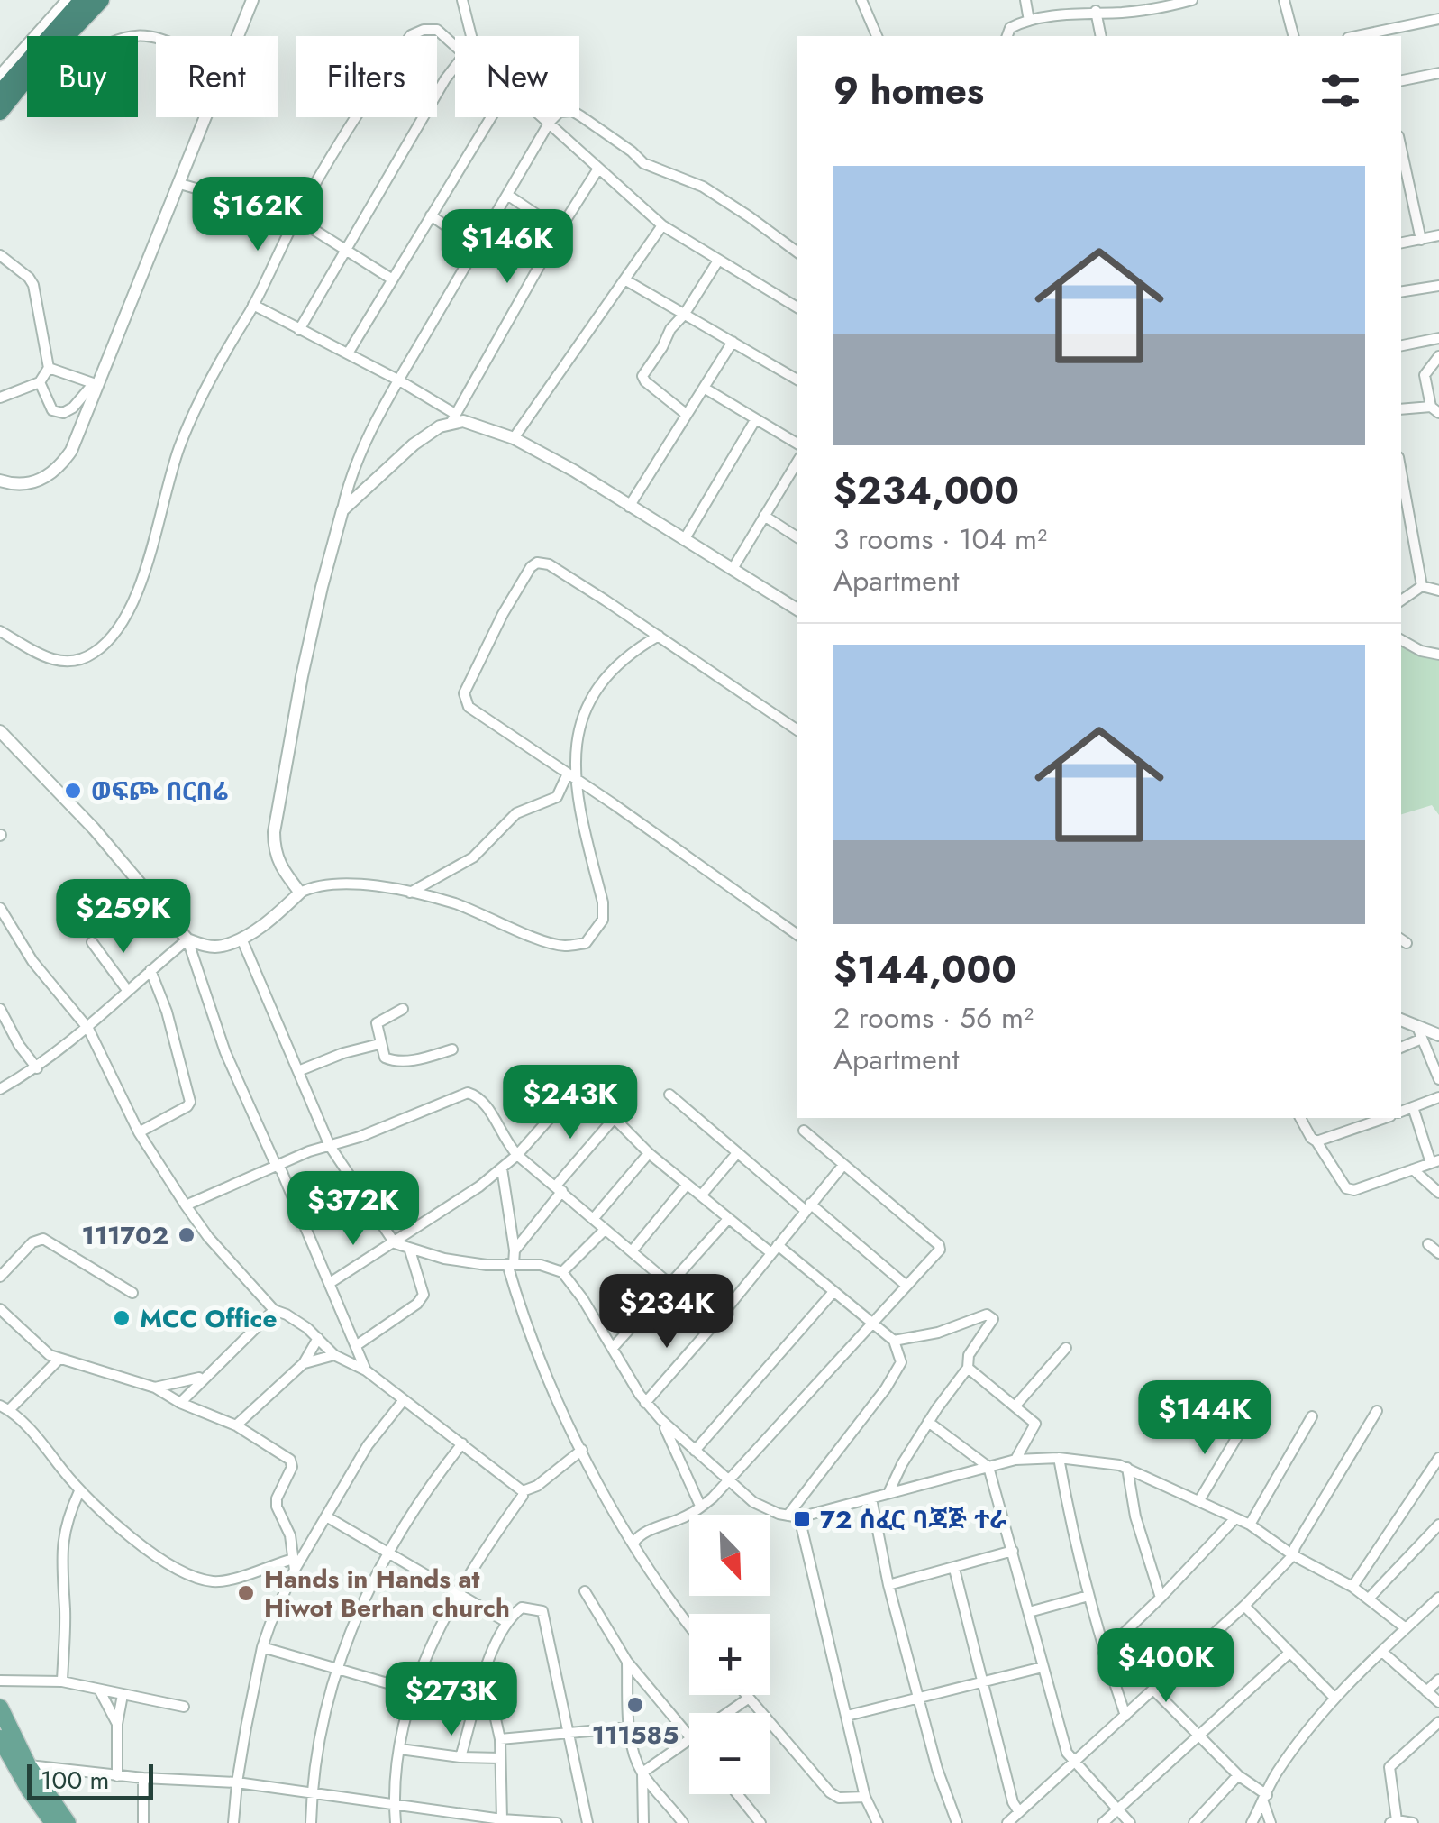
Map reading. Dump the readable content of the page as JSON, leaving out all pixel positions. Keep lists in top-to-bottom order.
{
  "places": {
    "other": [
      "ወፍጮ በርበሬ",
      "111702",
      "MCC Office",
      "Hands in Hands at Hiwot Berhan church",
      "111585"
    ],
    "transit": ["72 ሰፈር ባጃጅ ተራ"]
  },
  "scale_bar": "100 m",
  "north": "bottom right",
  "page": {
    "chip": [
      "Buy",
      "Rent",
      "Filters",
      "New"
    ],
    "heading": "9 homes",
    "list": [
      {
        "name": "$234,000",
        "note": "3 rooms · 104 m² · Apartment"
      },
      {
        "name": "$144,000",
        "note": "2 rooms · 56 m² · Apartment"
      }
    ],
    "price": [
      "$162K",
      "$146K",
      "$259K",
      "$243K",
      "$372K",
      "$234K",
      "$144K",
      "$400K",
      "$273K"
    ],
    "map_buttons": ["+", "−"],
    "scale": "100 m"
  }
}
